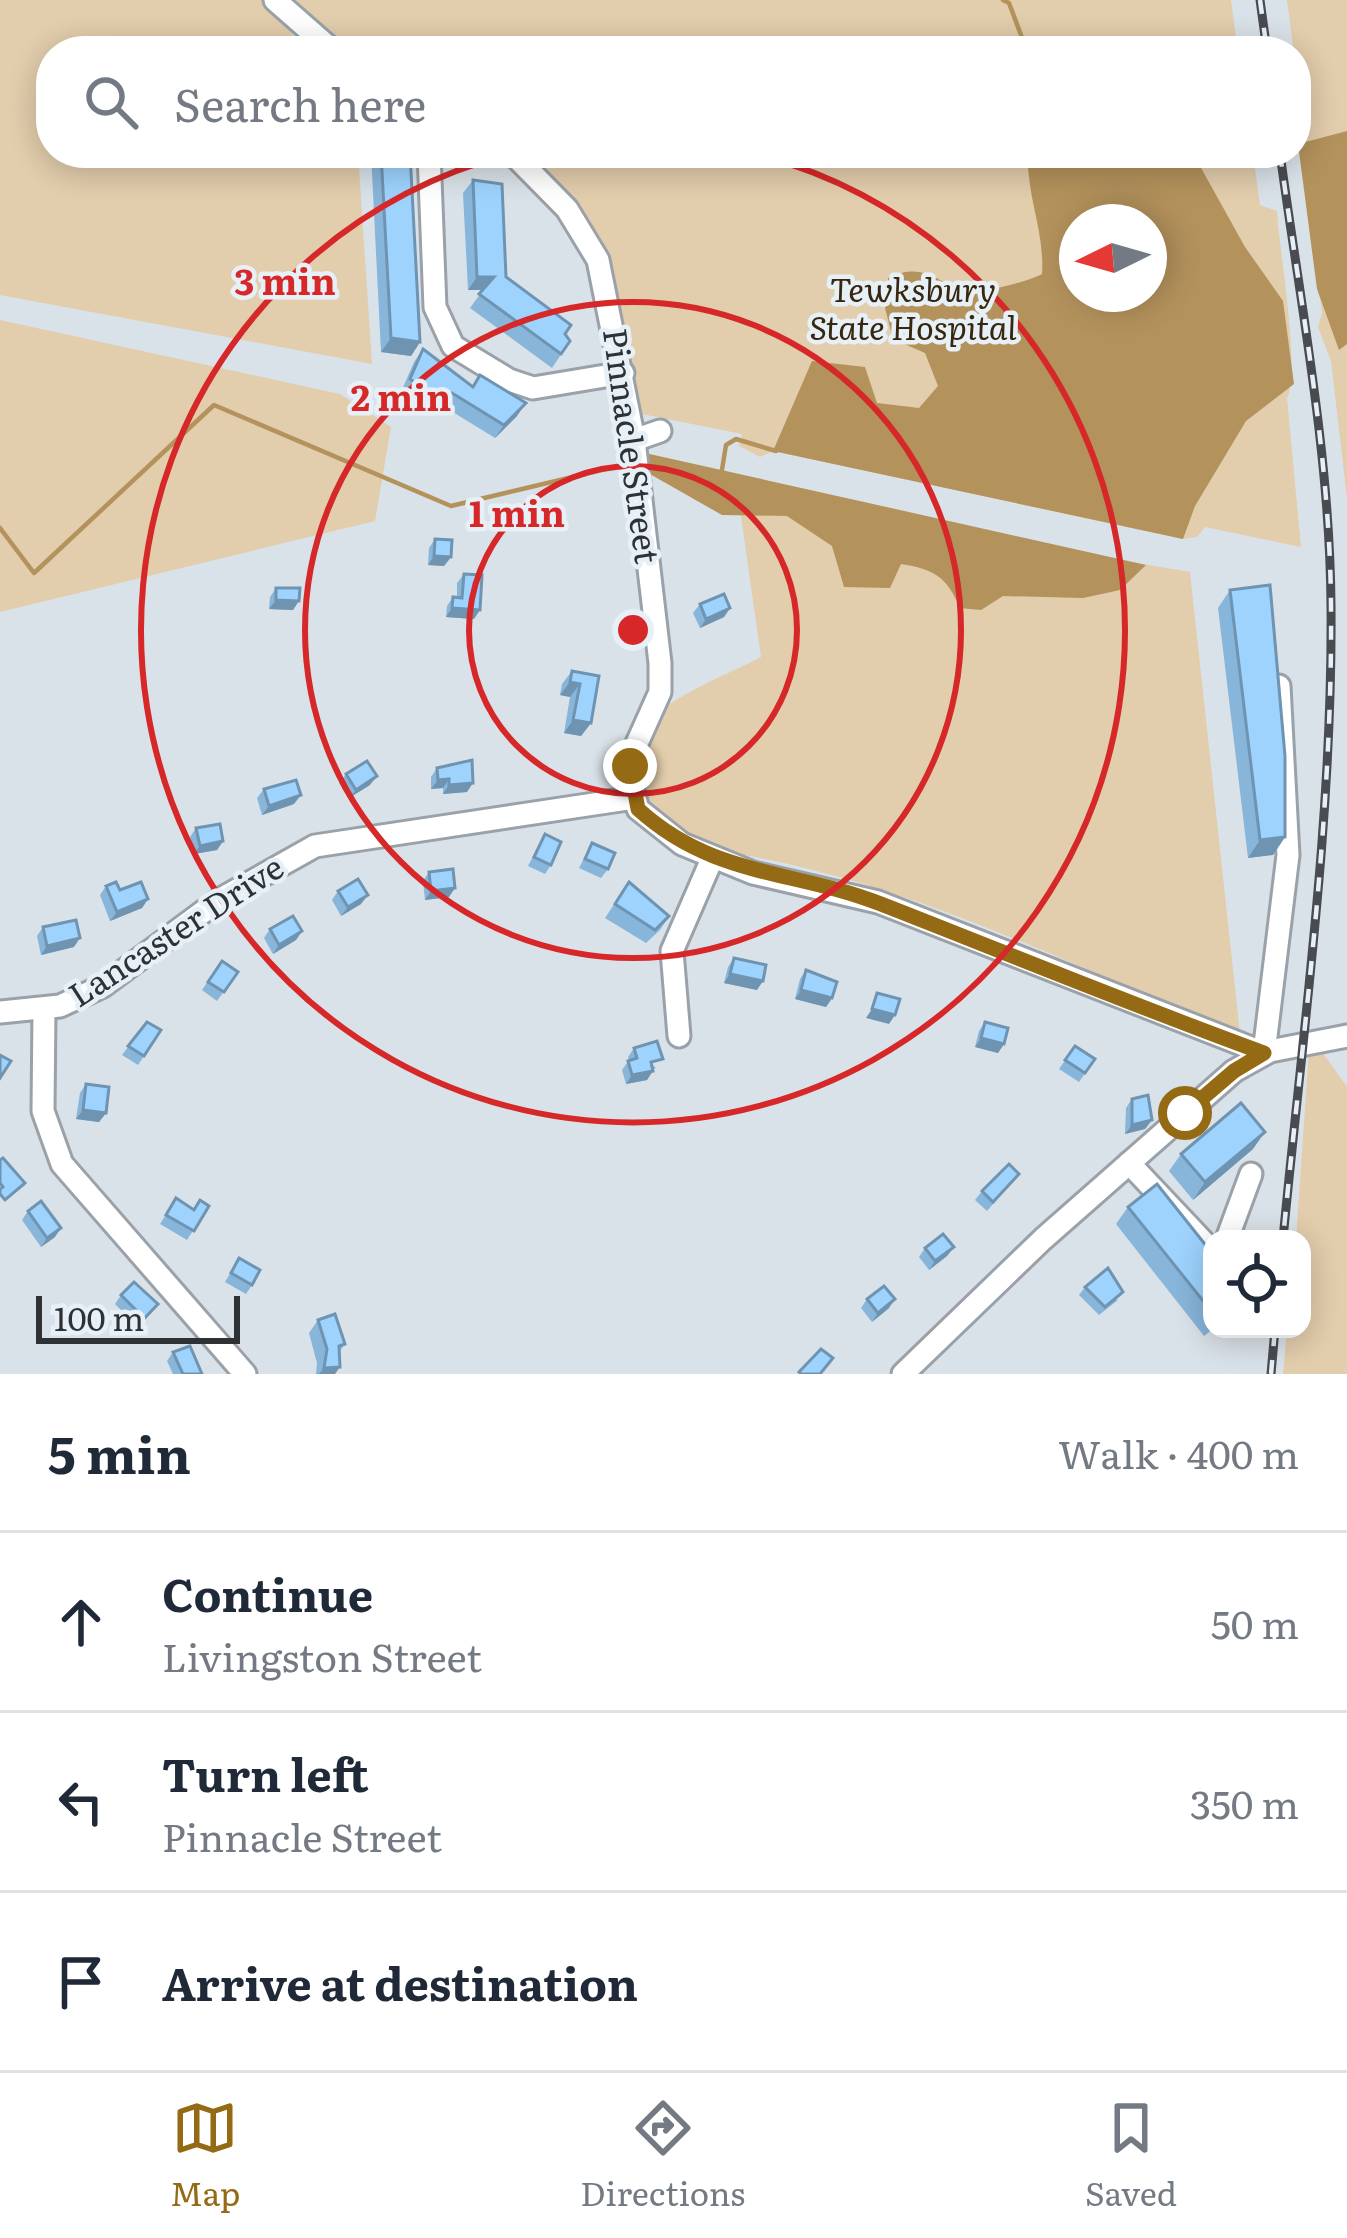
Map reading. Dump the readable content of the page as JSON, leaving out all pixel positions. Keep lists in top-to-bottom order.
{
  "streets": {
    "street": ["Pinnacle Street", "Lancaster Drive"]
  },
  "crossings": [
    ["Pinnacle Street", "Lancaster Drive"]
  ],
  "parks": ["Tewksbury State Hospital"],
  "scale_bar": "100 m",
  "north": "left",
  "page": {
    "search": "Search here",
    "scale": "100 m",
    "heading": ["5 min", "Walk · 400 m"],
    "list": [
      ["Continue", "Livingston Street", "50 m"],
      ["Turn left", "Pinnacle Street", "350 m"],
      "Arrive at destination"
    ],
    "nav": ["Map", "Directions", "Saved"]
  },
  "rings": ["3 min", "2 min", "1 min"]
}
